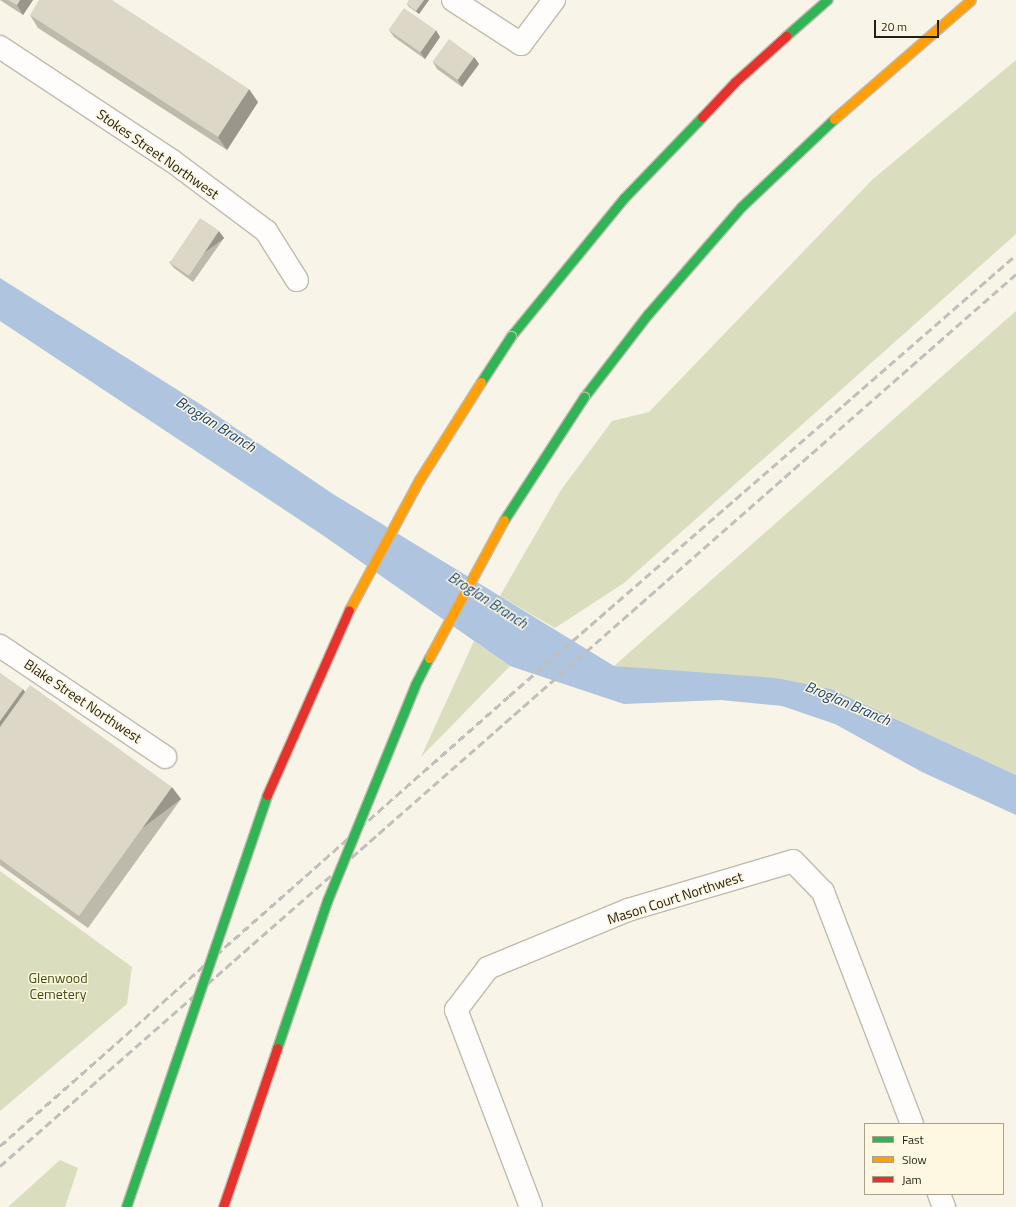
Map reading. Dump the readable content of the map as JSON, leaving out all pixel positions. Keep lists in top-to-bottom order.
{
  "streets": {
    "street": ["Stokes Street Northwest", "Blake Street Northwest", "Mason Court Northwest"]
  },
  "water": ["Broglan Branch"],
  "parks": ["Glenwood Cemetery"],
  "legend": ["Fast", "Slow", "Jam"],
  "scale_bar": "20 m"
}
